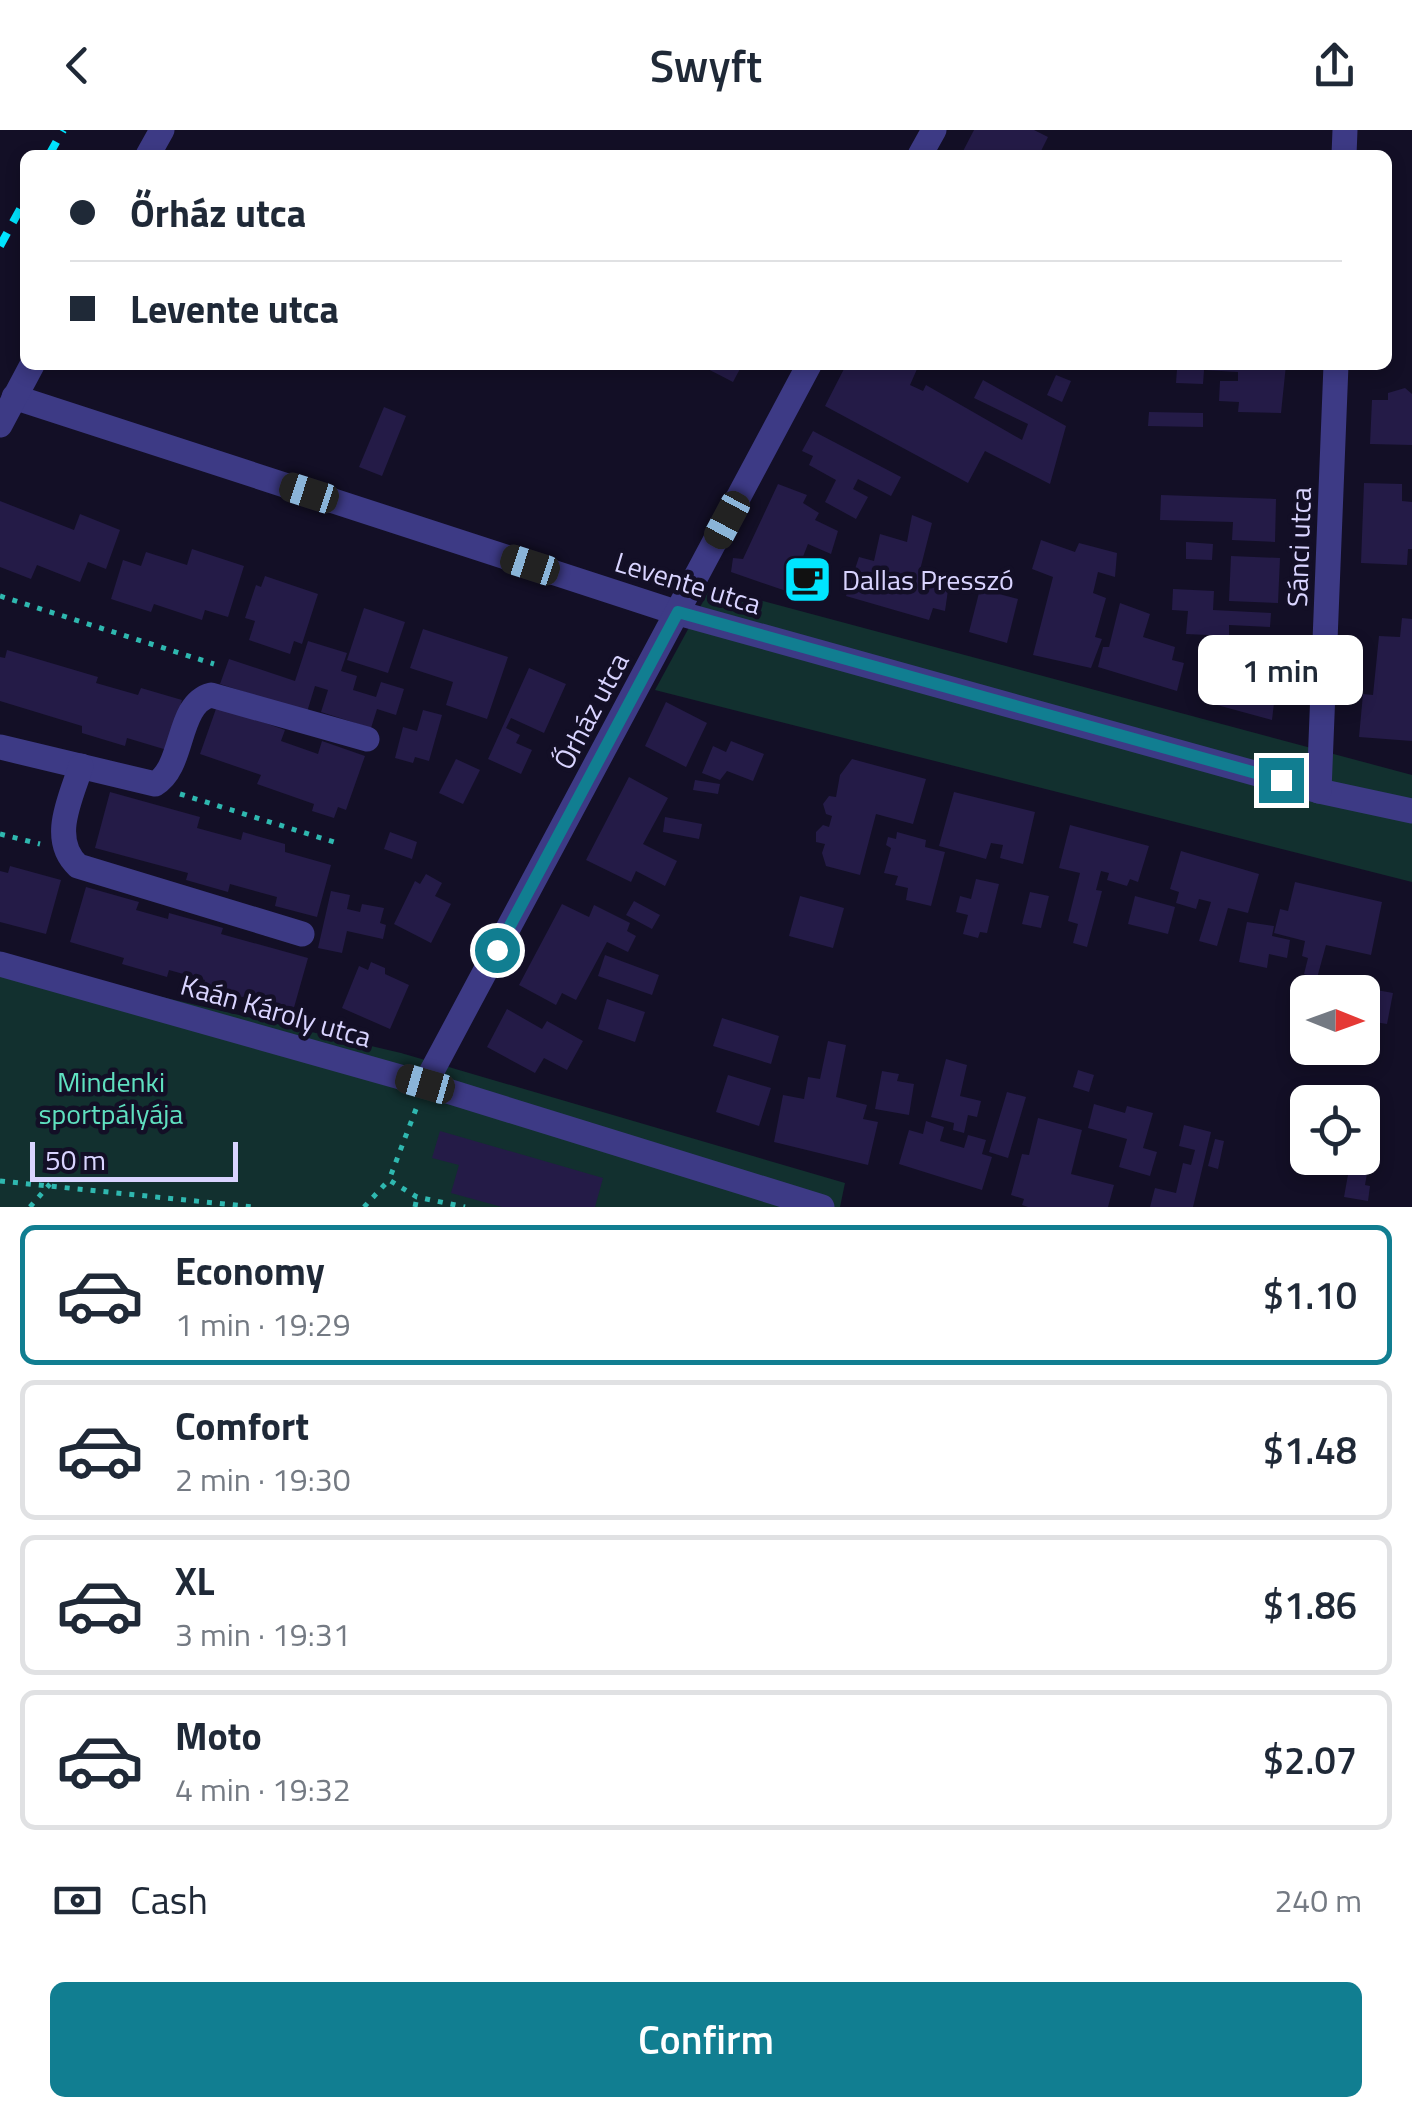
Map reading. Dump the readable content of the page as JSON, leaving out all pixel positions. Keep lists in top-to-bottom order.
{
  "streets": {
    "street": [
      "Sánci utca",
      "Levente utca",
      "Őrház utca",
      "Kaán Károly utca"
    ]
  },
  "crossings": [
    ["Sánci utca", "Levente utca"],
    ["Levente utca", "Őrház utca"],
    ["Őrház utca", "Kaán Károly utca"]
  ],
  "parks": ["Mindenki sportpályája"],
  "places": {
    "cafe": ["Dallas Presszó"]
  },
  "scale_bar": "50 m",
  "north": "right",
  "page": {
    "header": "Swyft",
    "banner": ["Őrház utca", "Levente utca"],
    "bubble": "1 min",
    "scale": "50 m",
    "list": [
      {
        "name": "Economy",
        "note": "1 min · 19:29",
        "value": "$1.10"
      },
      {
        "name": "Comfort",
        "note": "2 min · 19:30",
        "value": "$1.48"
      },
      {
        "name": "XL",
        "note": "3 min · 19:31",
        "value": "$1.86"
      },
      {
        "name": "Moto",
        "note": "4 min · 19:32",
        "value": "$2.07"
      }
    ],
    "pay": ["Cash", "240 m"],
    "buttons": "Confirm"
  }
}
